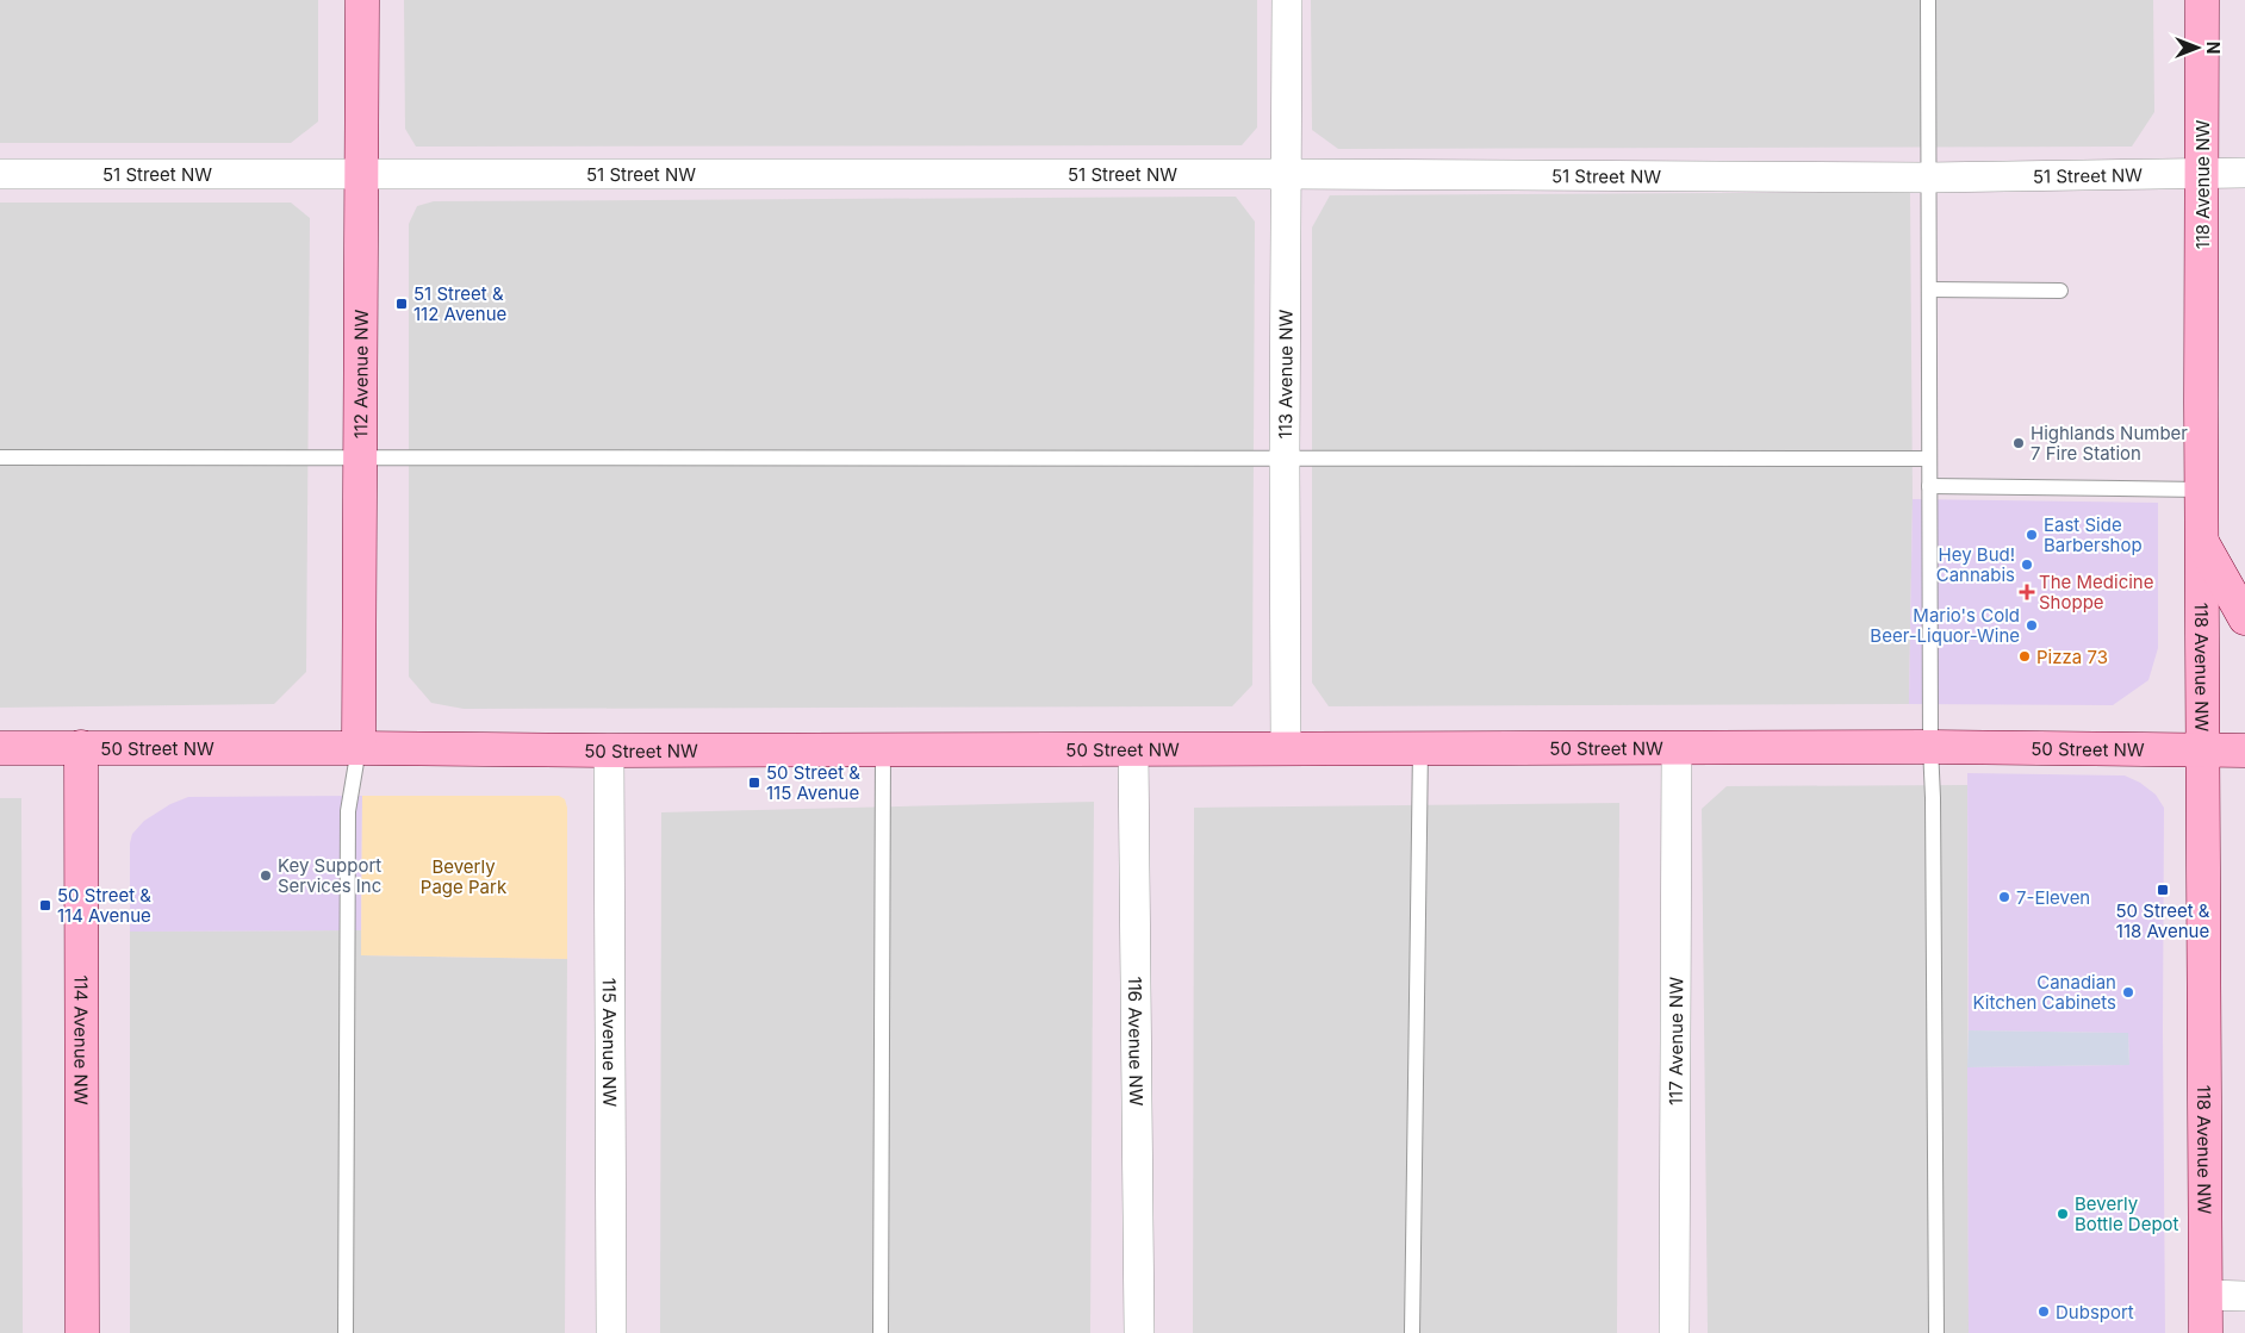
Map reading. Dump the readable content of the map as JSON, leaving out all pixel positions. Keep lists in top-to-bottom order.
{
  "streets": {
    "main road": [
      "118 Avenue NW",
      "112 Avenue NW",
      "50 Street NW",
      "114 Avenue NW"
    ],
    "street": [
      "51 Street NW",
      "113 Avenue NW",
      "117 Avenue NW",
      "116 Avenue NW",
      "115 Avenue NW"
    ]
  },
  "crossings": [
    ["51 Street NW", "118 Avenue NW"],
    ["51 Street NW", "112 Avenue NW"],
    ["51 Street NW", "113 Avenue NW"],
    ["118 Avenue NW", "50 Street NW"],
    ["112 Avenue NW", "50 Street NW"],
    ["113 Avenue NW", "50 Street NW"],
    ["50 Street NW", "114 Avenue NW"],
    ["50 Street NW", "117 Avenue NW"],
    ["50 Street NW", "116 Avenue NW"],
    ["50 Street NW", "115 Avenue NW"]
  ],
  "parks": ["Beverly Page Park"],
  "places": {
    "transit": [
      "51 Street & 112 Avenue",
      "50 Street & 115 Avenue",
      "50 Street & 118 Avenue",
      "50 Street & 114 Avenue"
    ],
    "other": [
      "Highlands Number 7 Fire Station",
      "East Side Barbershop",
      "Hey Bud! Cannabis",
      "Mario's Cold Beer-Liquor-Wine",
      "Pizza 73",
      "Key Support Services Inc",
      "7-Eleven",
      "Canadian Kitchen Cabinets",
      "Beverly Bottle Depot",
      "Dubsport"
    ],
    "health": ["The Medicine Shoppe"]
  },
  "north": "right"
}
